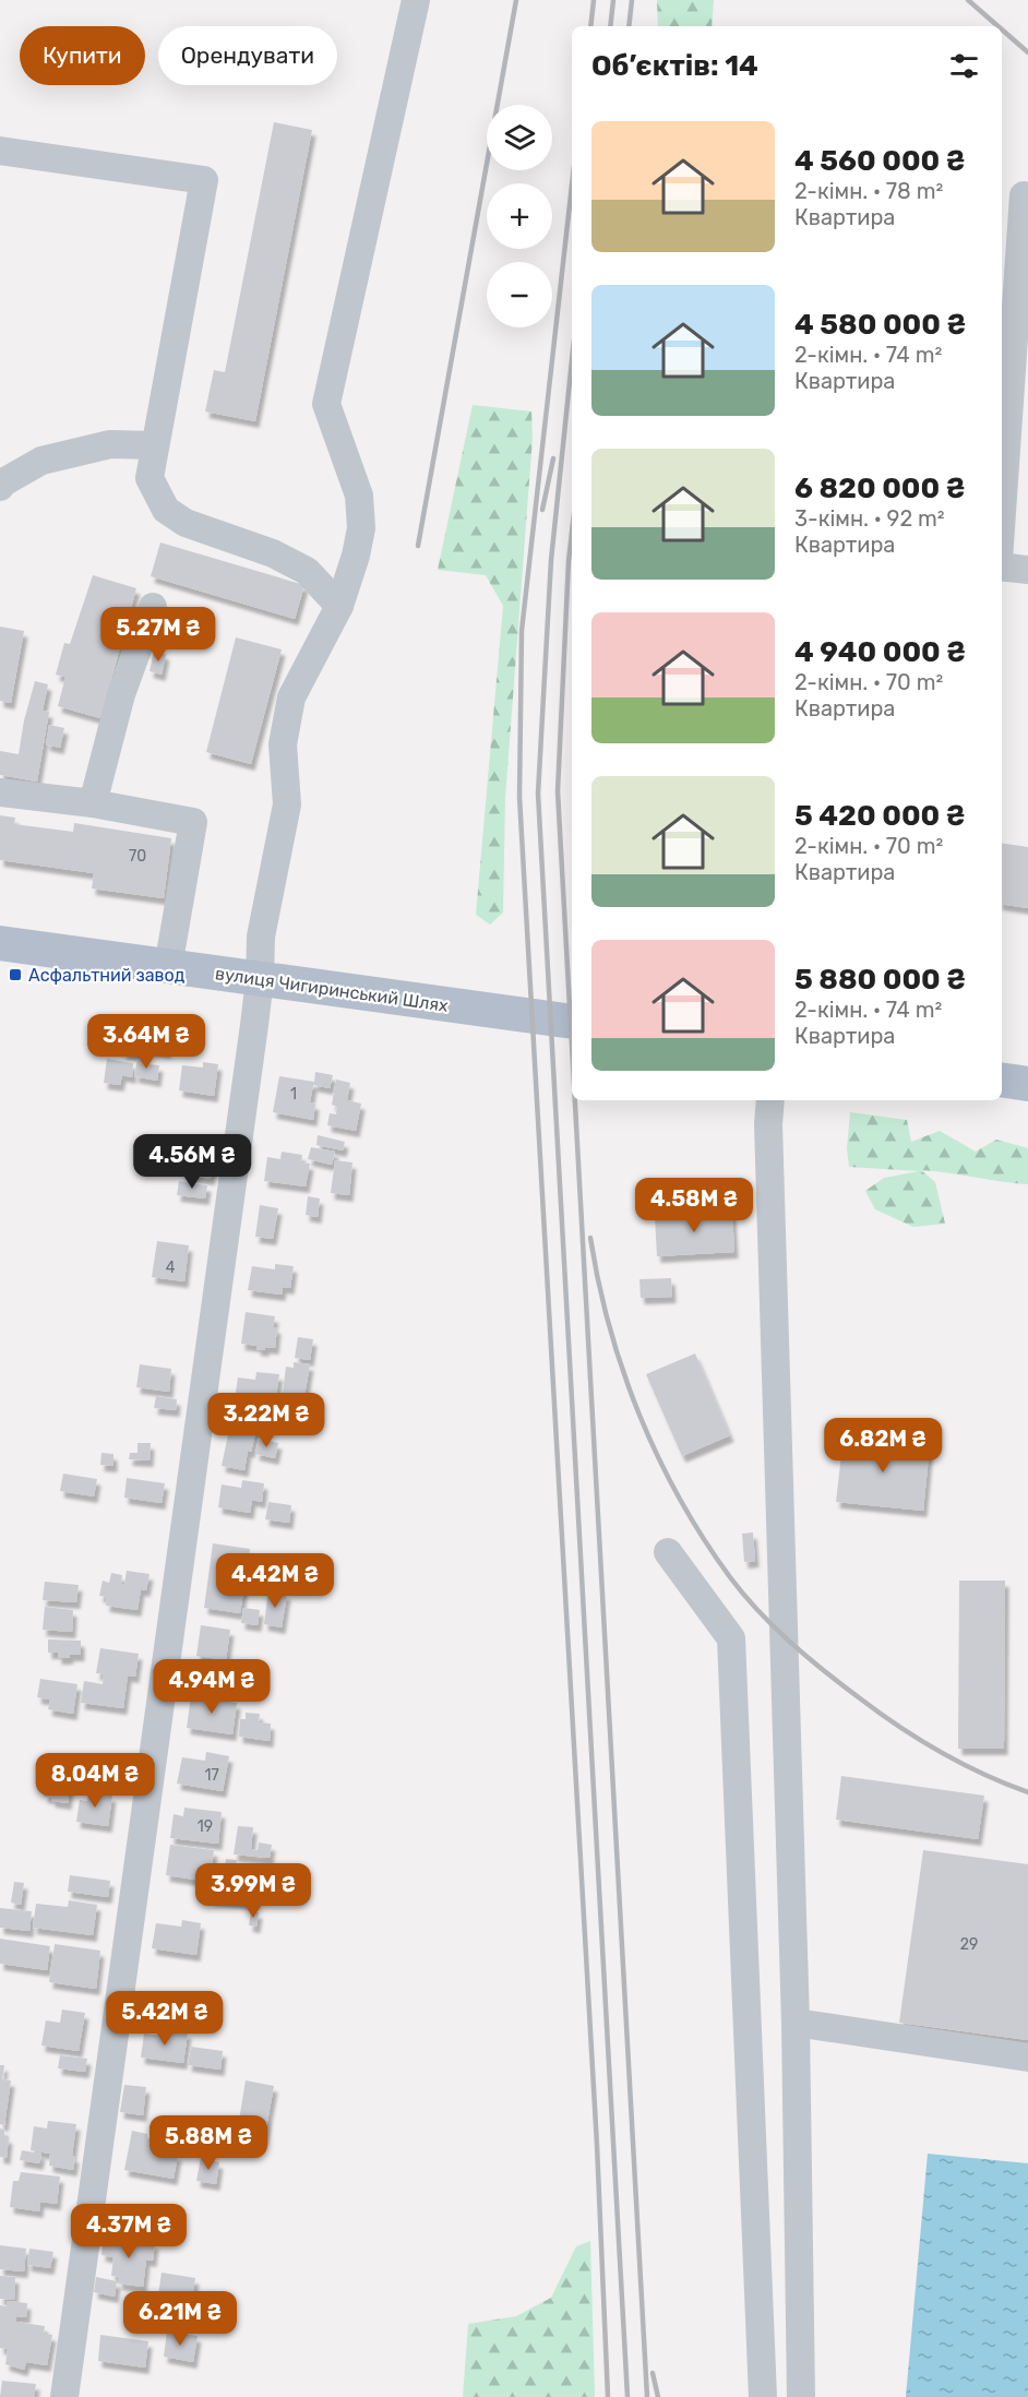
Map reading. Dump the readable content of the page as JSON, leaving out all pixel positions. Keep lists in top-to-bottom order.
{
  "streets": {
    "main road": ["вулиця Чигиринський Шлях"]
  },
  "places": {
    "transit": ["Асфальтний завод"]
  },
  "house_numbers": [
    "70",
    "1",
    "4",
    "17",
    "19",
    "29"
  ],
  "page": {
    "chip": ["Купити", "Орендувати"],
    "heading": "Об’єктів: 14",
    "map_buttons": ["+", "−"],
    "list": [
      {
        "name": "4 560 000 ₴",
        "note": "2-кімн. · 78 m² · Квартира"
      },
      {
        "name": "4 580 000 ₴",
        "note": "2-кімн. · 74 m² · Квартира"
      },
      {
        "name": "6 820 000 ₴",
        "note": "3-кімн. · 92 m² · Квартира"
      },
      {
        "name": "4 940 000 ₴",
        "note": "2-кімн. · 70 m² · Квартира"
      },
      {
        "name": "5 420 000 ₴",
        "note": "2-кімн. · 70 m² · Квартира"
      },
      {
        "name": "5 880 000 ₴",
        "note": "2-кімн. · 74 m² · Квартира"
      }
    ],
    "price": [
      "5.27M ₴",
      "3.64M ₴",
      "4.56M ₴",
      "4.58M ₴",
      "3.22M ₴",
      "6.82M ₴",
      "4.42M ₴",
      "4.94M ₴",
      "8.04M ₴",
      "3.99M ₴",
      "5.42M ₴",
      "5.88M ₴",
      "4.37M ₴",
      "6.21M ₴"
    ]
  }
}
